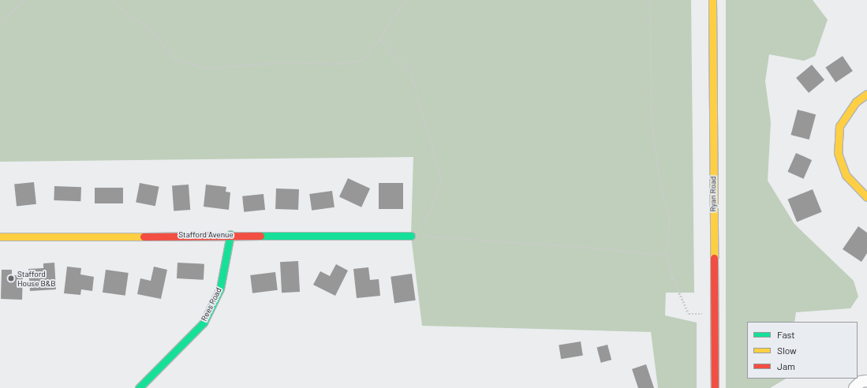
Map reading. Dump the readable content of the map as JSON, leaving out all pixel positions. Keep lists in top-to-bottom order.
{
  "streets": {
    "street": ["Ryan Road", "Stafford Avenue", "Rees Road"]
  },
  "crossings": [
    ["Stafford Avenue", "Rees Road"]
  ],
  "places": ["Stafford House B&B"],
  "legend": ["Fast", "Slow", "Jam"]
}
